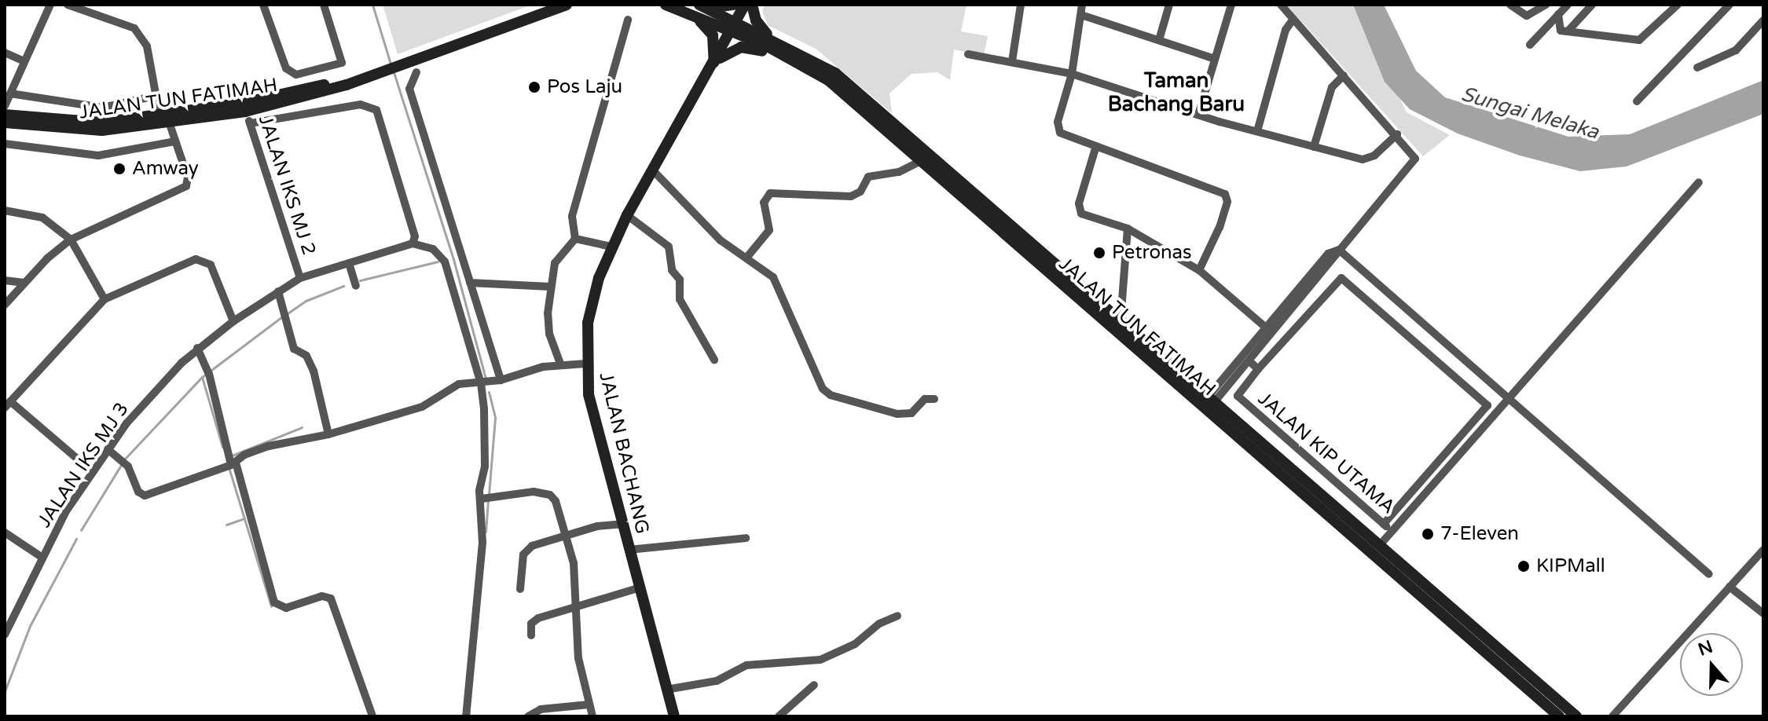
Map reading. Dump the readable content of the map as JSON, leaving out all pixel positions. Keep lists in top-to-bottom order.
{
  "streets": {
    "main road": ["JALAN TUN FATIMAH", "JALAN BACHANG"],
    "street": ["JALAN IKS MJ 2", "JALAN KIP UTAMA", "JALAN IKS MJ 3"]
  },
  "crossings": [
    ["JALAN TUN FATIMAH", "JALAN IKS MJ 2"],
    ["JALAN TUN FATIMAH", "JALAN BACHANG"],
    ["JALAN IKS MJ 2", "JALAN IKS MJ 3"]
  ],
  "districts": ["Taman Bachang Baru"],
  "water": ["Sungai Melaka"],
  "places": [
    "Pos Laju",
    "Amway",
    "Petronas",
    "7-Eleven",
    "KIPMall"
  ],
  "north": "top"
}
